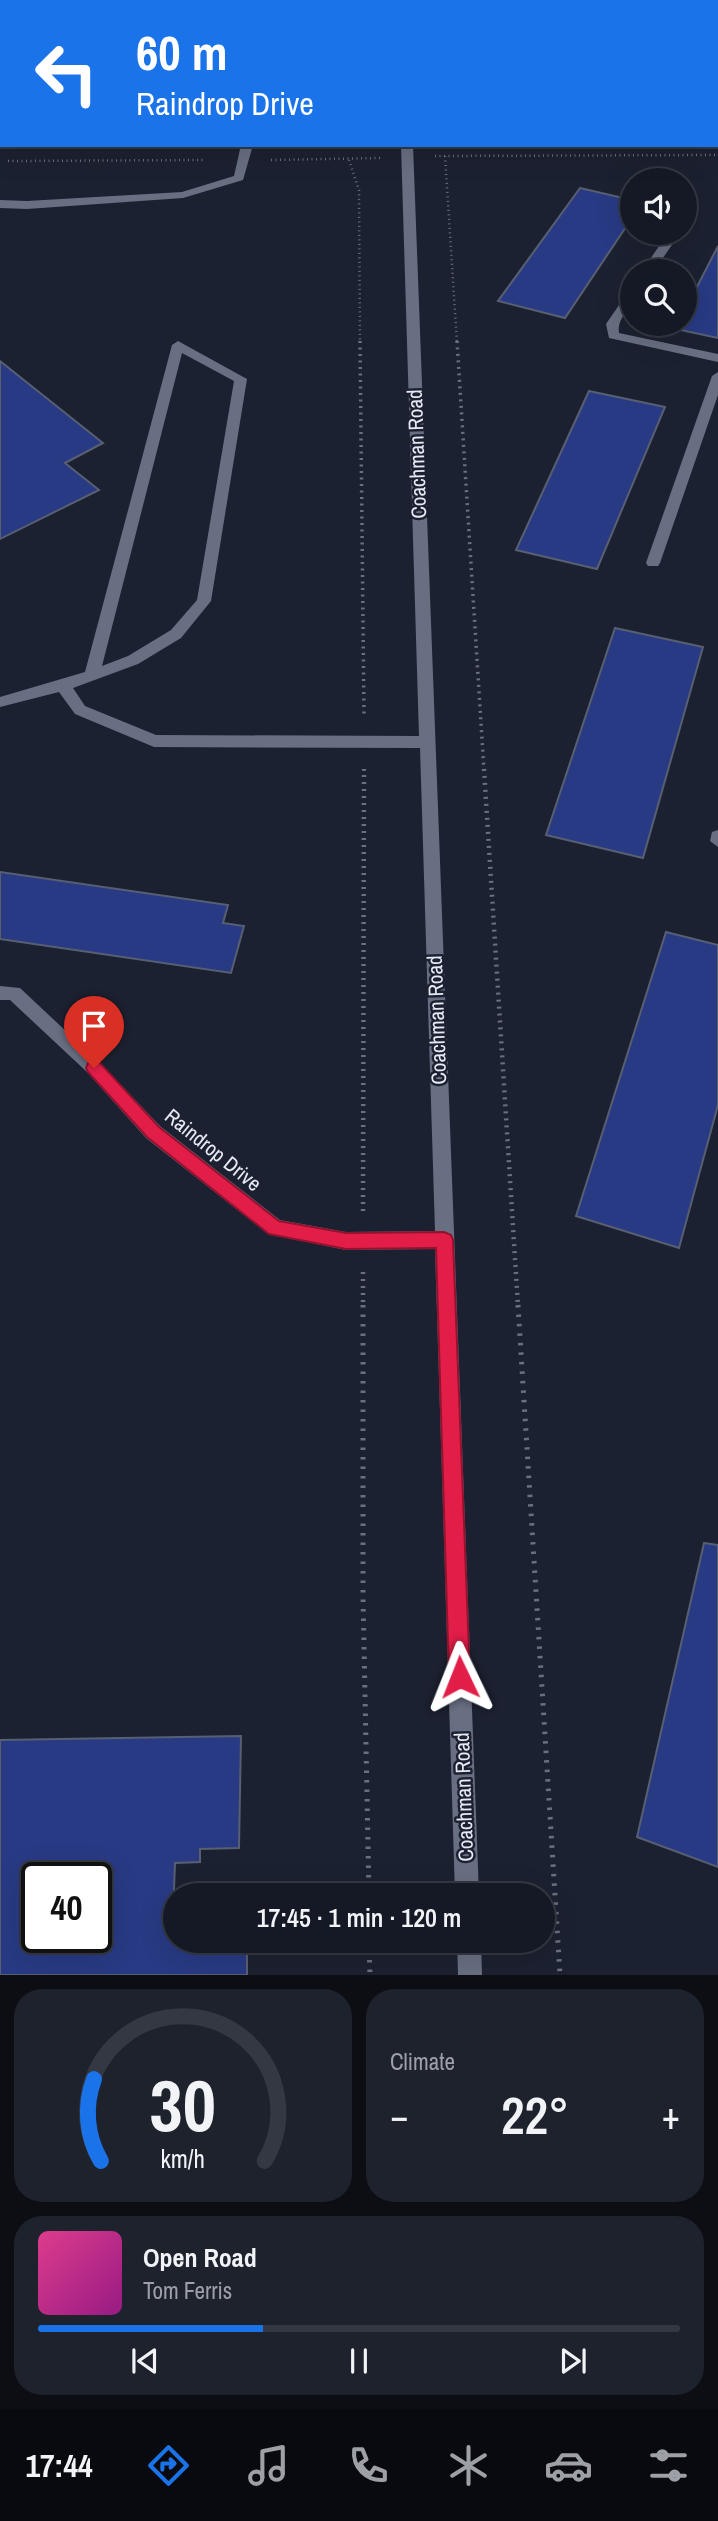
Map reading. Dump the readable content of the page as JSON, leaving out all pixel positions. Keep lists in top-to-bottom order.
{
  "streets": {
    "street": ["Coachman Road", "Raindrop Drive"]
  },
  "crossings": [
    ["Coachman Road", "Raindrop Drive"]
  ],
  "page": {
    "turn": ["60 m", "Raindrop Drive"],
    "limit": "40",
    "trip": "17:45 · 1 min · 120 m",
    "tile": "Climate",
    "heat": ["−", "22°", "+"],
    "song": ["Open Road", "Tom Ferris"],
    "tabs": "17:44",
    "gauge": ["30", "km/h"]
  }
}
